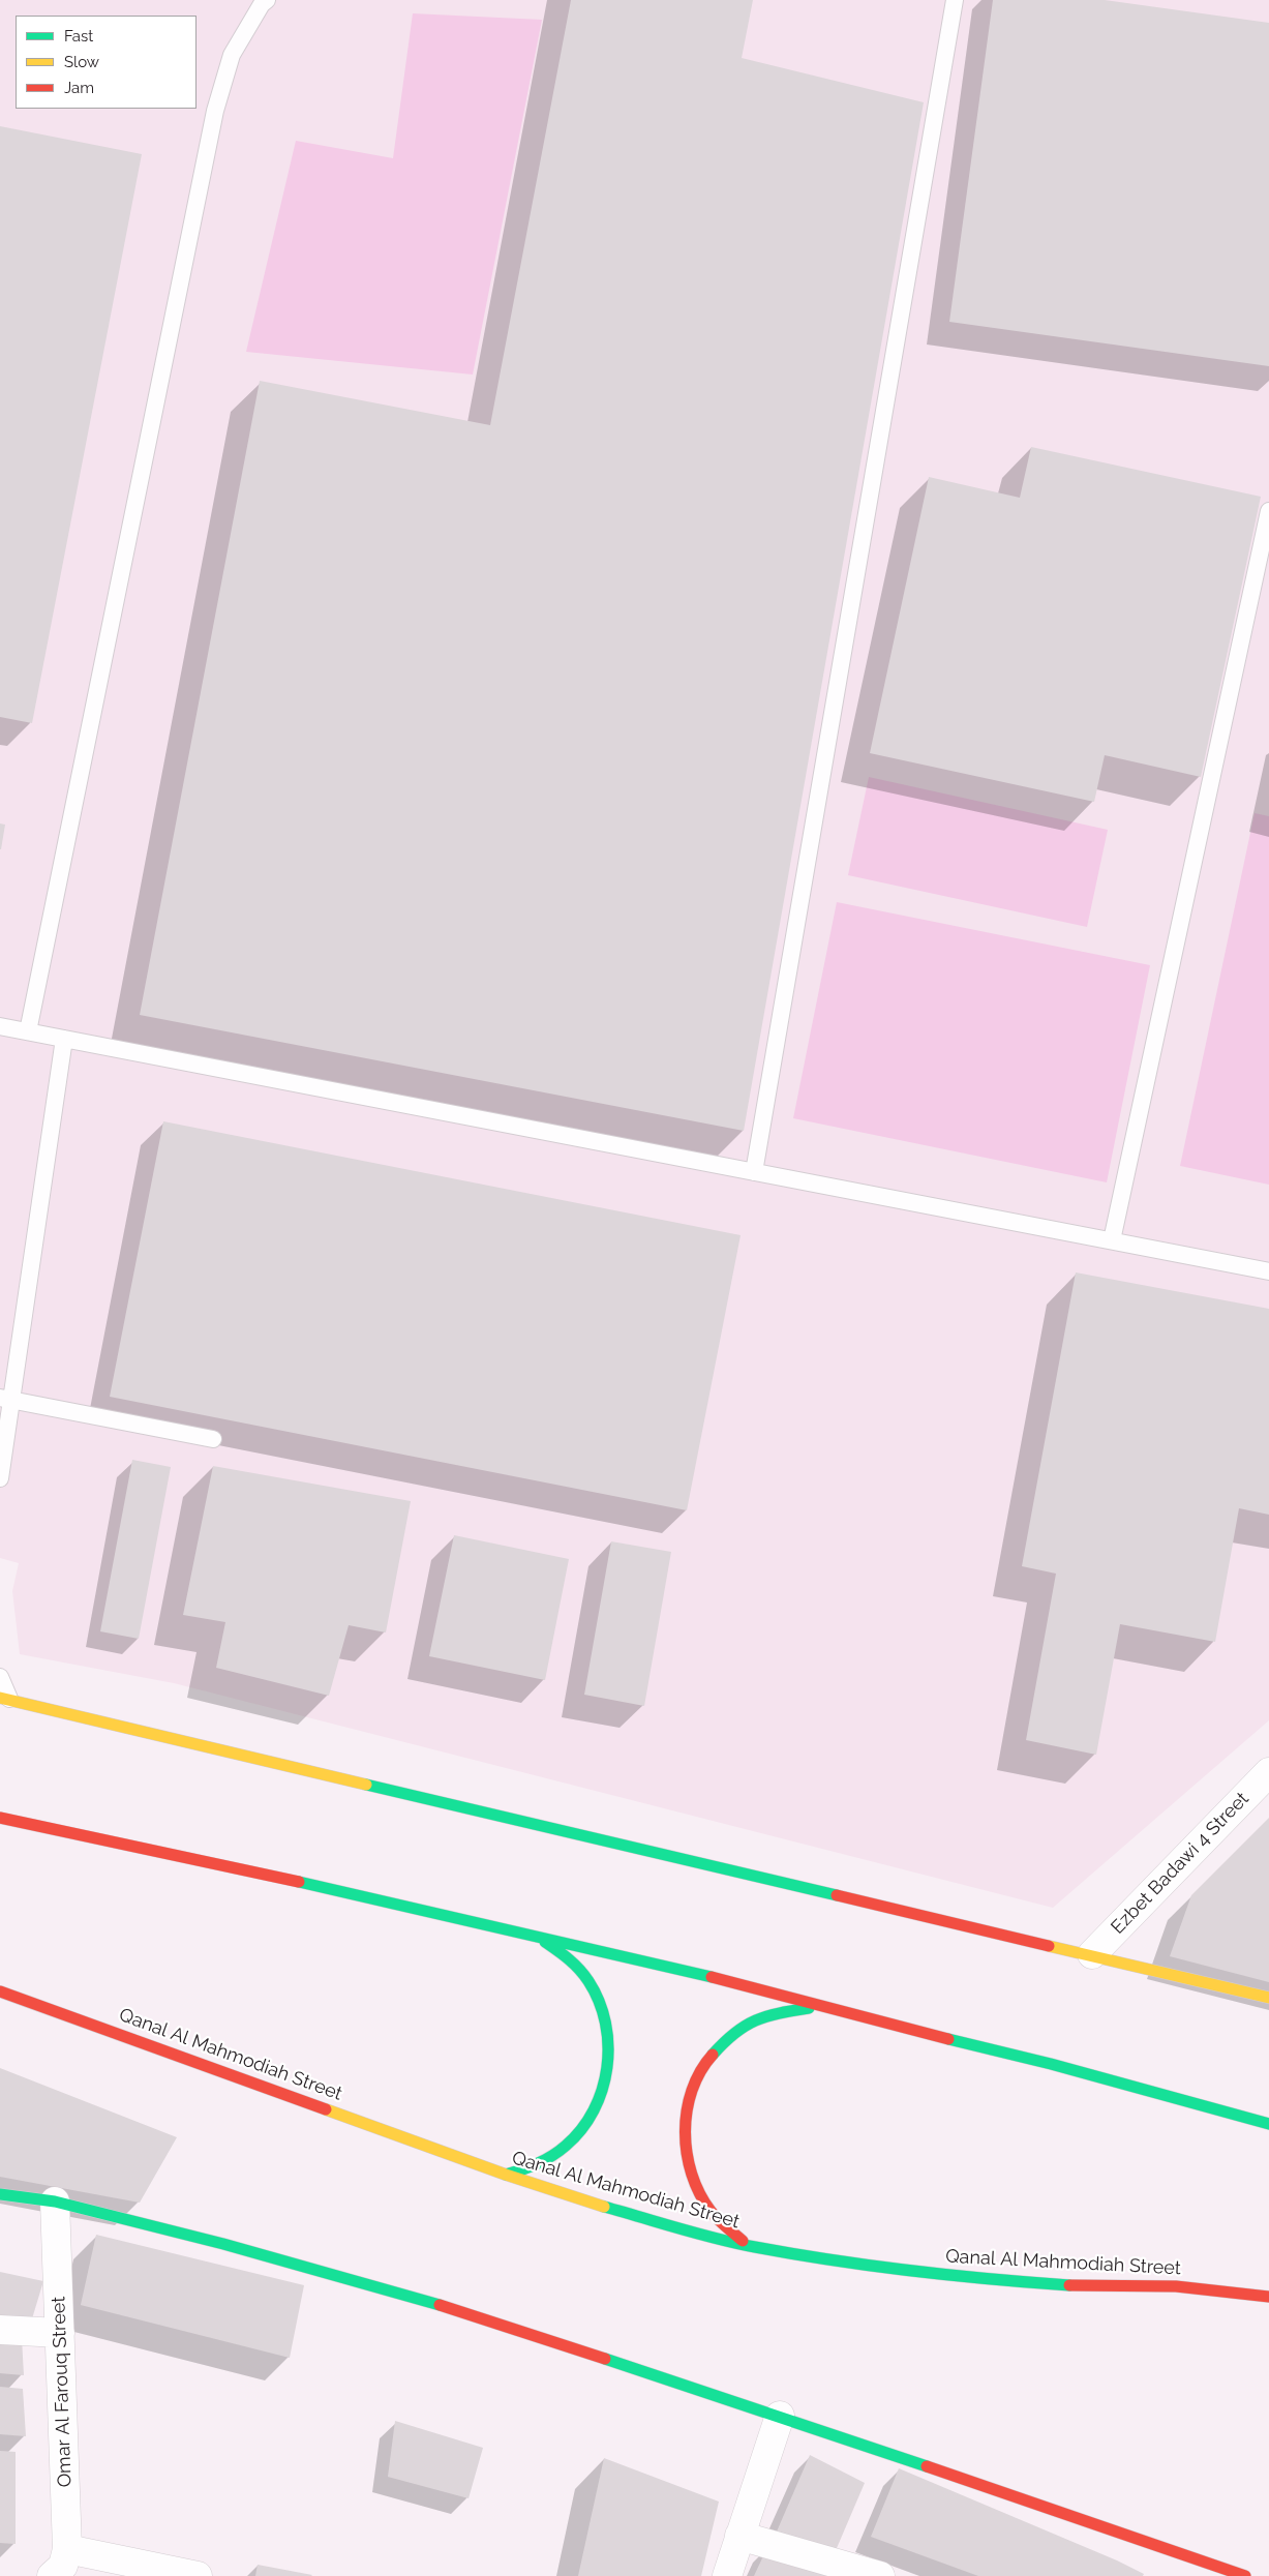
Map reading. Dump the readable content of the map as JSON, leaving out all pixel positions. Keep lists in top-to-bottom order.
{
  "streets": {
    "main road": ["Qanal Al Mahmodiah Street"],
    "street": ["Ezbet Badawi 4 Street", "Omar Al Farouq Street"]
  },
  "legend": ["Fast", "Slow", "Jam"]
}
